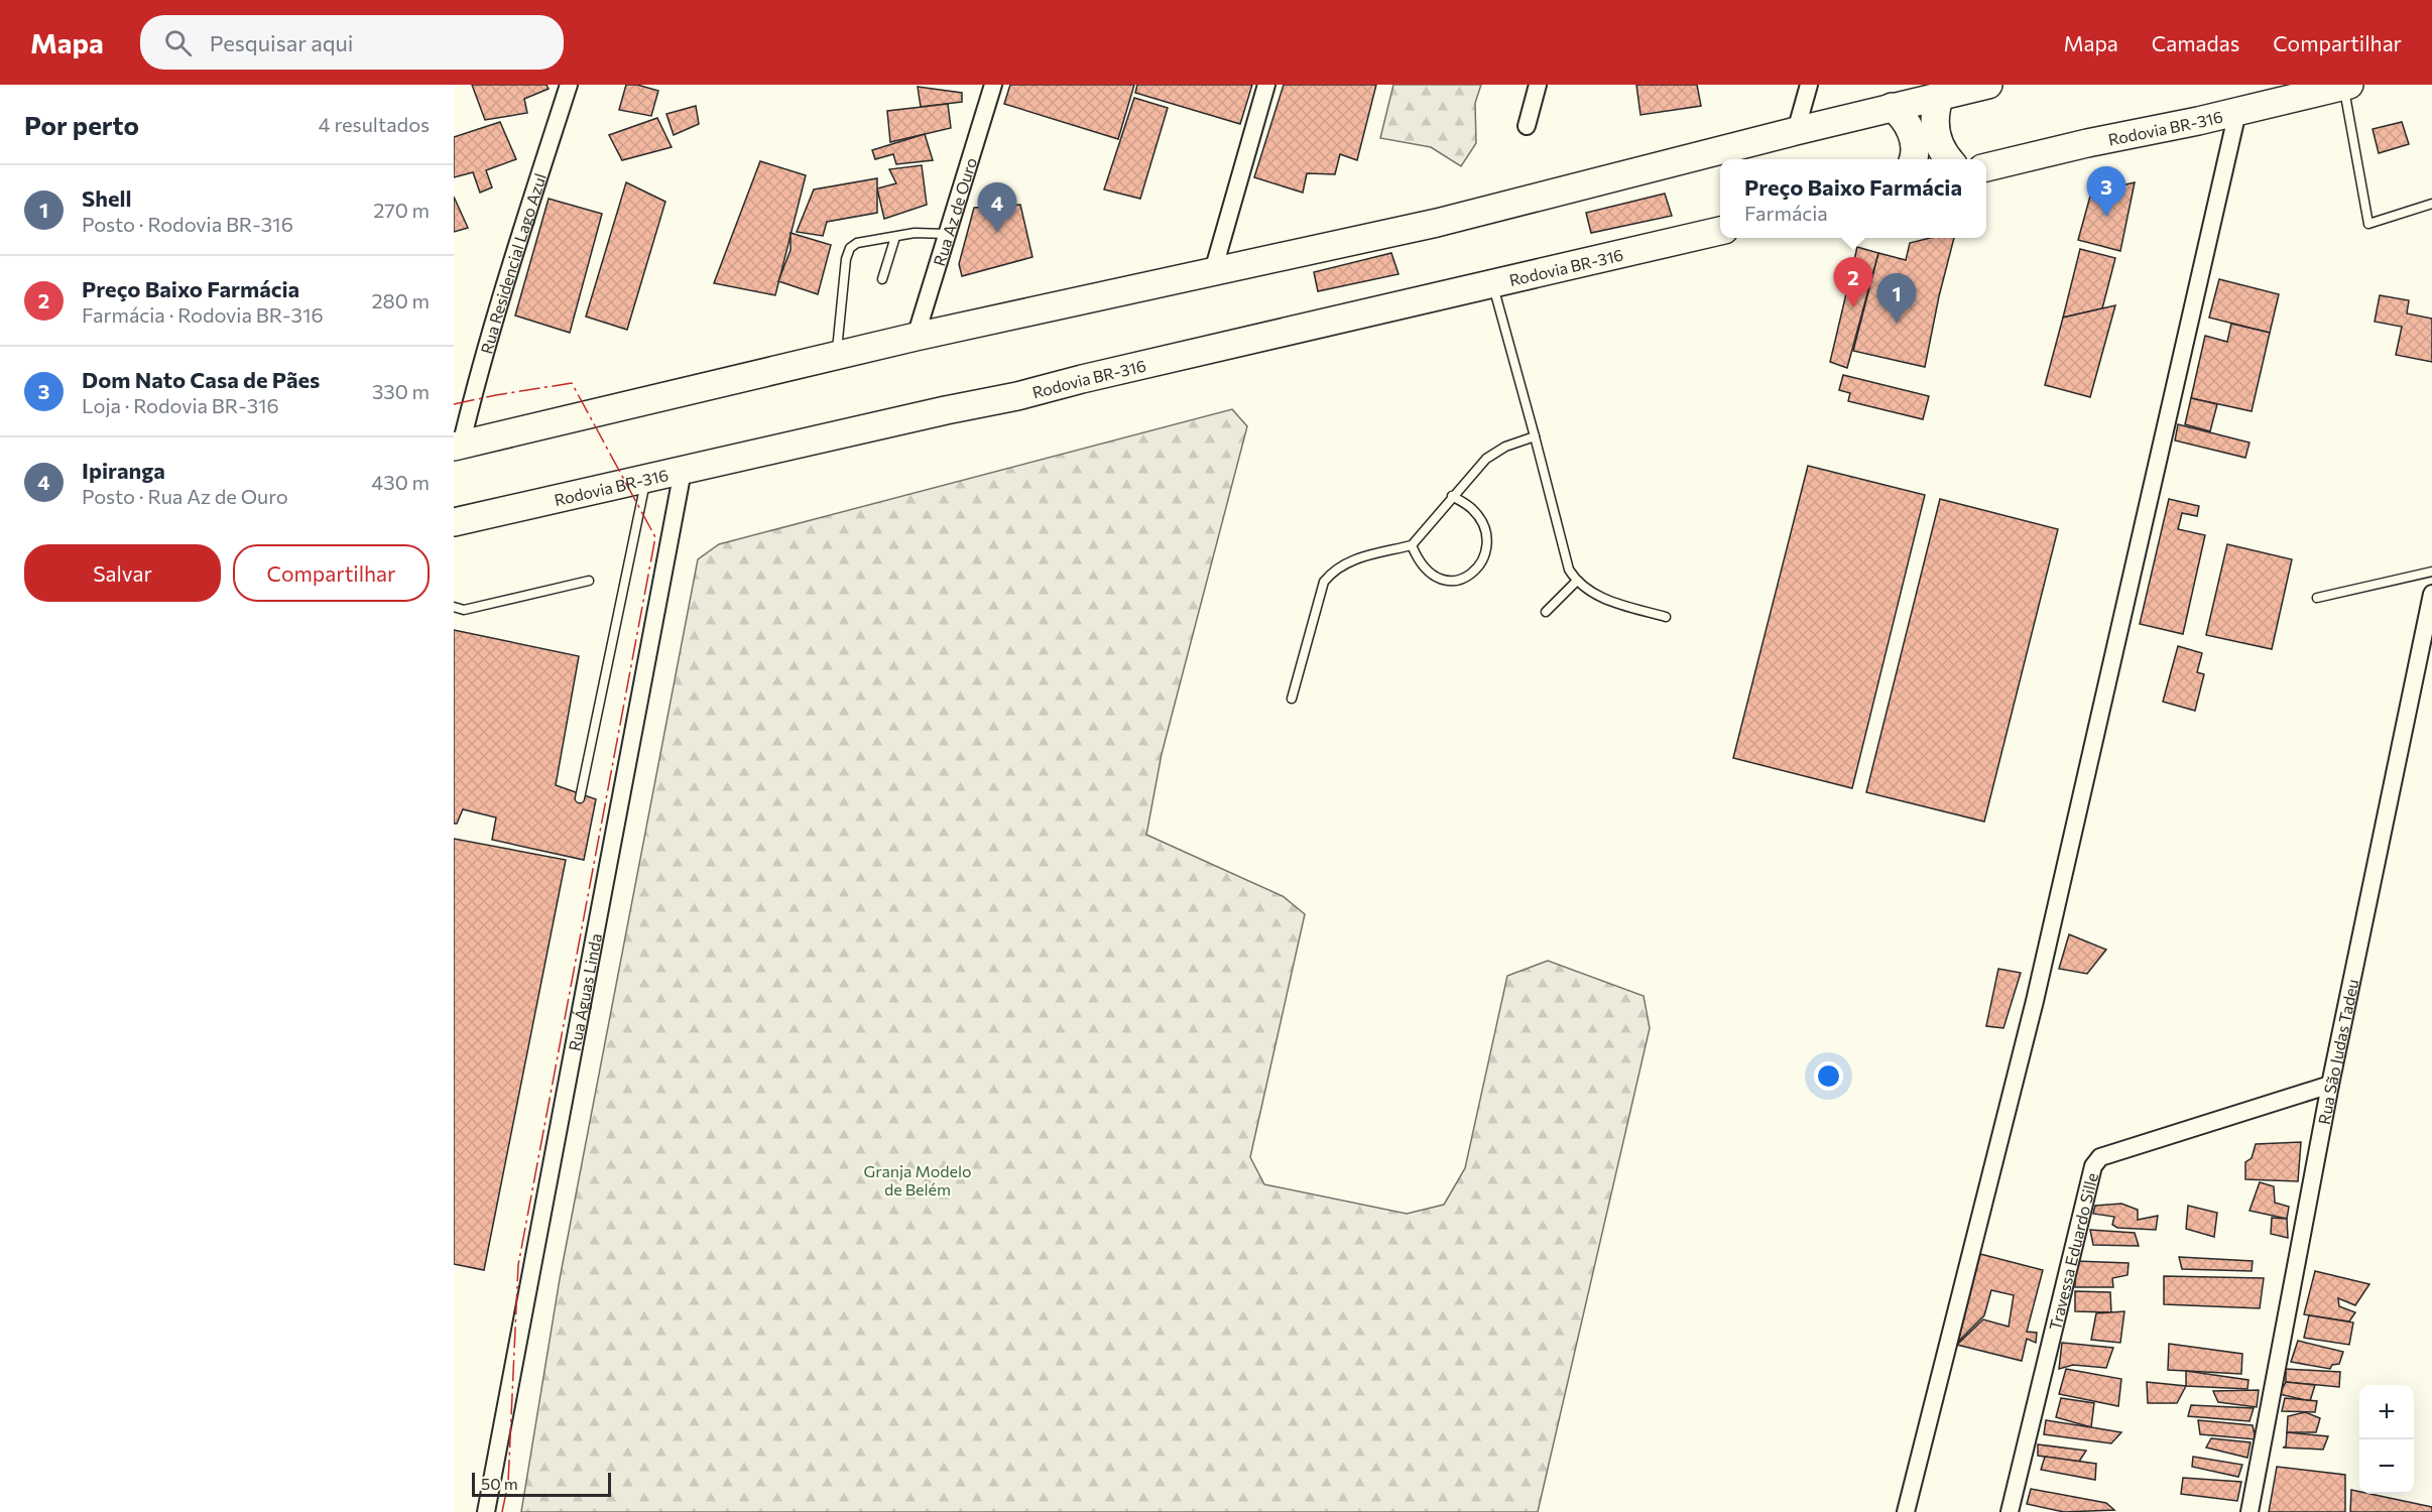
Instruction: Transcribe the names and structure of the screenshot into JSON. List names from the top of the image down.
{
  "streets": {
    "highway": ["Rodovia BR-316"],
    "street": [
      "Rua Az de Ouro",
      "Rua Residencial Lago Azul",
      "Rua Águas Linda",
      "Rua São Judas Tadeu",
      "Travessa Eduardo Sille"
    ]
  },
  "crossings": [
    ["Rodovia BR-316", "Rua Águas Linda"],
    ["Rua São Judas Tadeu", "Travessa Eduardo Sille"]
  ],
  "parks": ["Granja Modelo de Belém"],
  "scale_bar": "50 m",
  "page": {
    "header": "Mapa",
    "search": "Pesquisar aqui",
    "nav": ["Mapa", "Camadas", "Compartilhar"],
    "heading": ["Por perto", "4 resultados"],
    "popup": ["Preço Baixo Farmácia", "Farmácia"],
    "list": [
      {
        "mark": "1",
        "name": "Shell",
        "note": "Posto · Rodovia BR-316",
        "value": "270 m"
      },
      {
        "mark": "2",
        "name": "Preço Baixo Farmácia",
        "note": "Farmácia · Rodovia BR-316",
        "value": "280 m"
      },
      {
        "mark": "3",
        "name": "Dom Nato Casa de Pães",
        "note": "Loja · Rodovia BR-316",
        "value": "330 m"
      },
      {
        "mark": "4",
        "name": "Ipiranga",
        "note": "Posto · Rua Az de Ouro",
        "value": "430 m"
      }
    ],
    "pins": [
      "3",
      "4",
      "2",
      "1"
    ],
    "buttons": ["Salvar", "Compartilhar"],
    "map_buttons": ["+", "−"],
    "scale": "50 m"
  }
}
